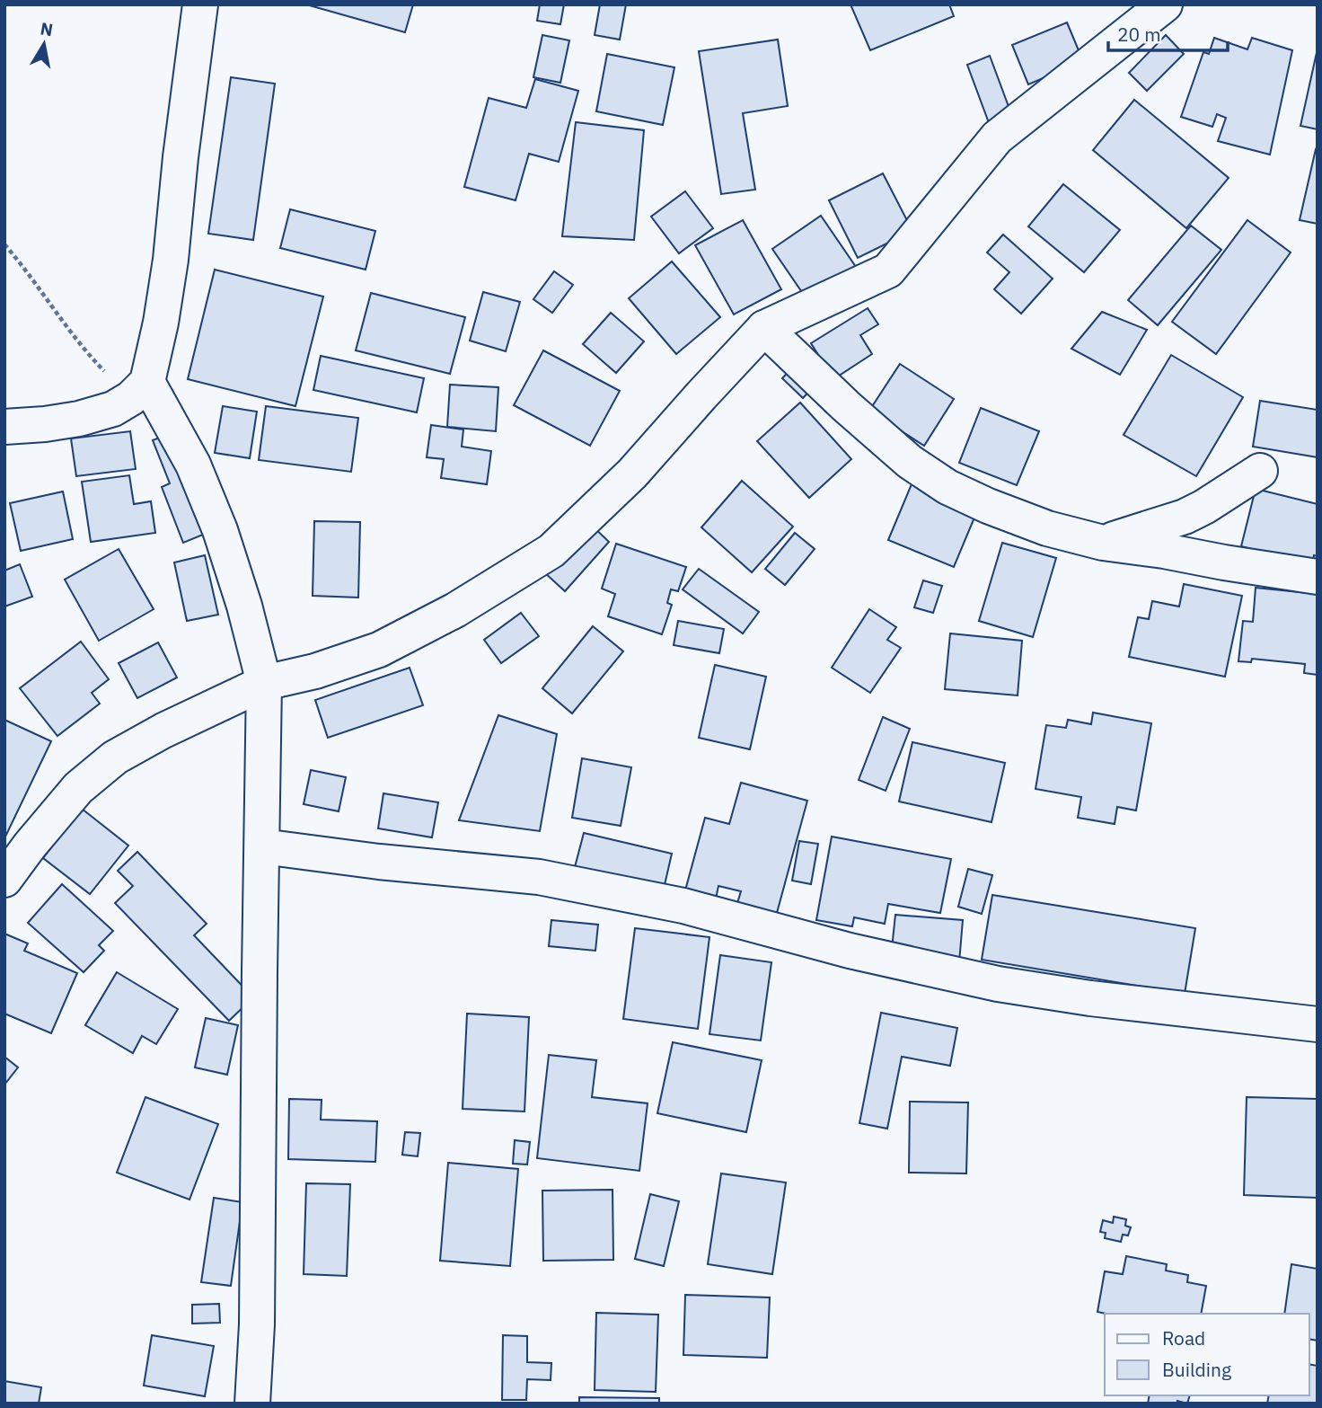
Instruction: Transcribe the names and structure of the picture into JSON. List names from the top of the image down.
{
  "legend": ["Road", "Building"],
  "scale_bar": "20 m",
  "north": "top"
}
